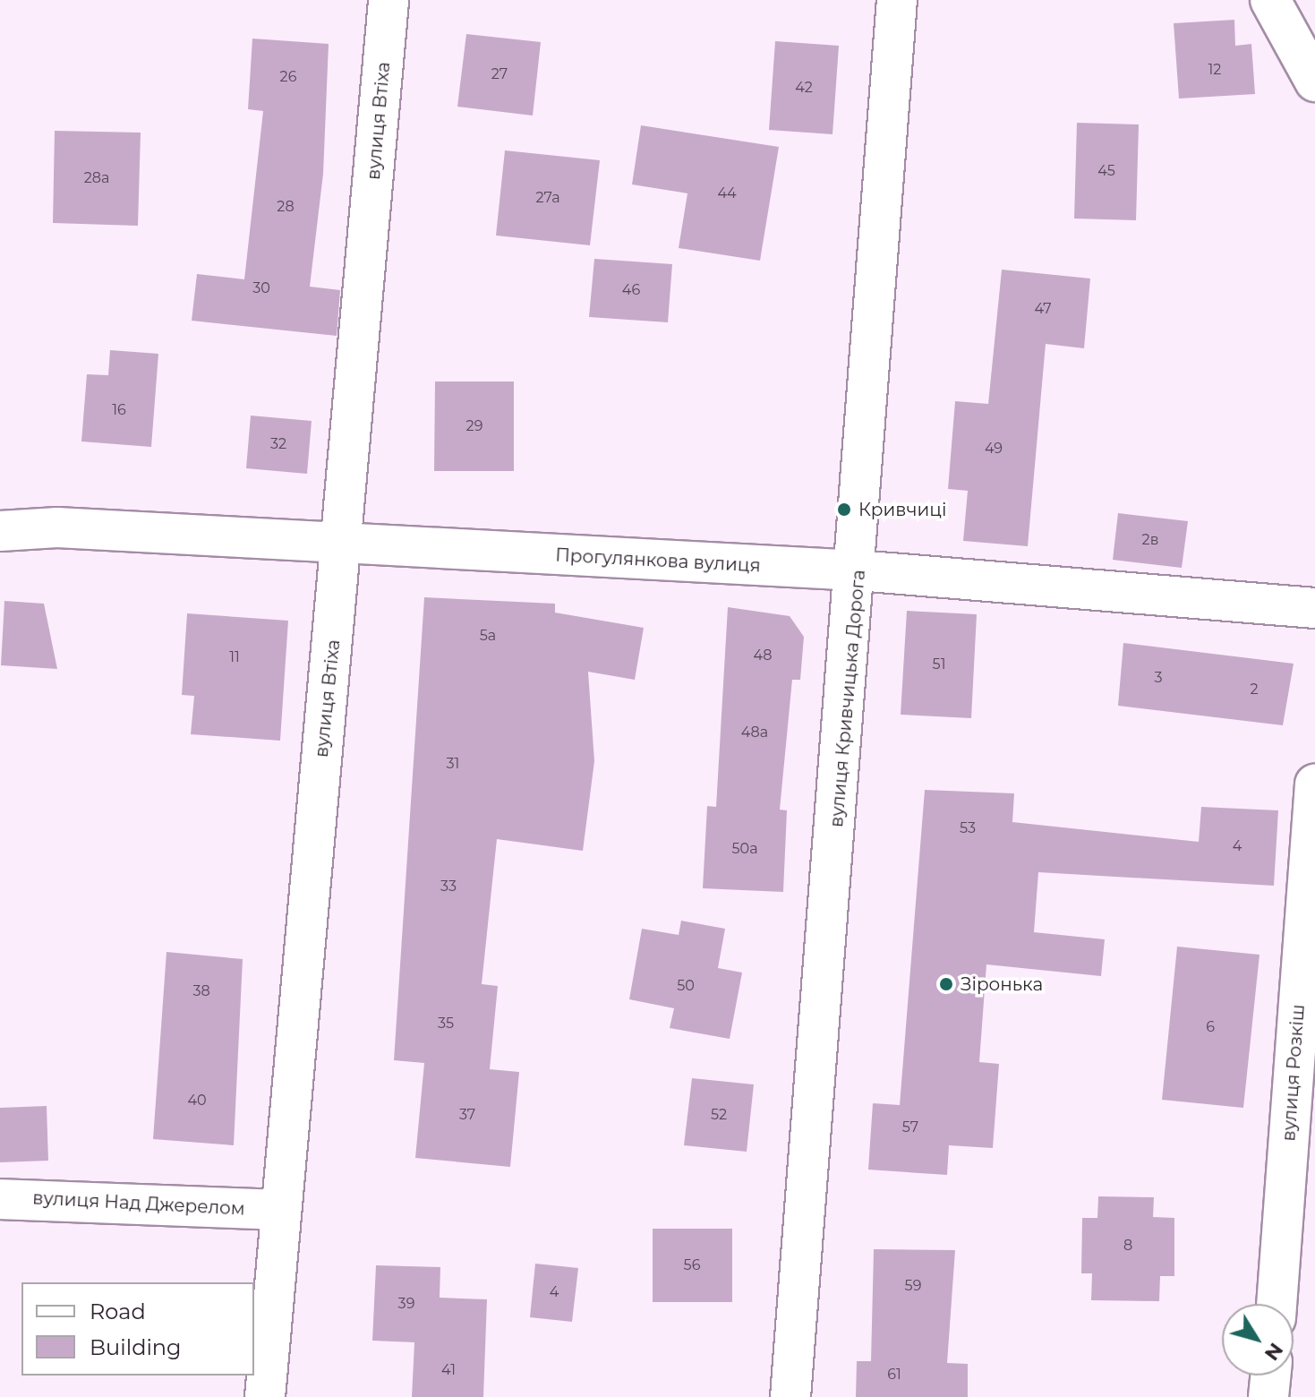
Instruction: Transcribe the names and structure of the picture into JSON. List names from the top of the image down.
{
  "streets": {
    "street": [
      "вулиця Втіха",
      "Прогулянкова вулиця",
      "вулиця Кривчицька Дорога",
      "вулиця Розкіш",
      "вулиця Над Джерелом"
    ]
  },
  "crossings": [
    ["вулиця Втіха", "Прогулянкова вулиця"],
    ["вулиця Втіха", "вулиця Над Джерелом"],
    ["Прогулянкова вулиця", "вулиця Кривчицька Дорога"]
  ],
  "places": ["Кривчиці", "Зіронька"],
  "house_numbers": [
    "12",
    "27",
    "26",
    "42",
    "45",
    "28а",
    "44",
    "27а",
    "28",
    "30",
    "46",
    "47",
    "16",
    "29",
    "32",
    "49",
    "2в",
    "5а",
    "48",
    "11",
    "51",
    "3",
    "2",
    "48а",
    "31",
    "53",
    "4",
    "50а",
    "33",
    "50",
    "38",
    "35",
    "6",
    "40",
    "37",
    "52",
    "57",
    "8",
    "56",
    "59",
    "4",
    "39",
    "41",
    "61"
  ],
  "legend": ["Road", "Building"],
  "north": "bottom right"
}
